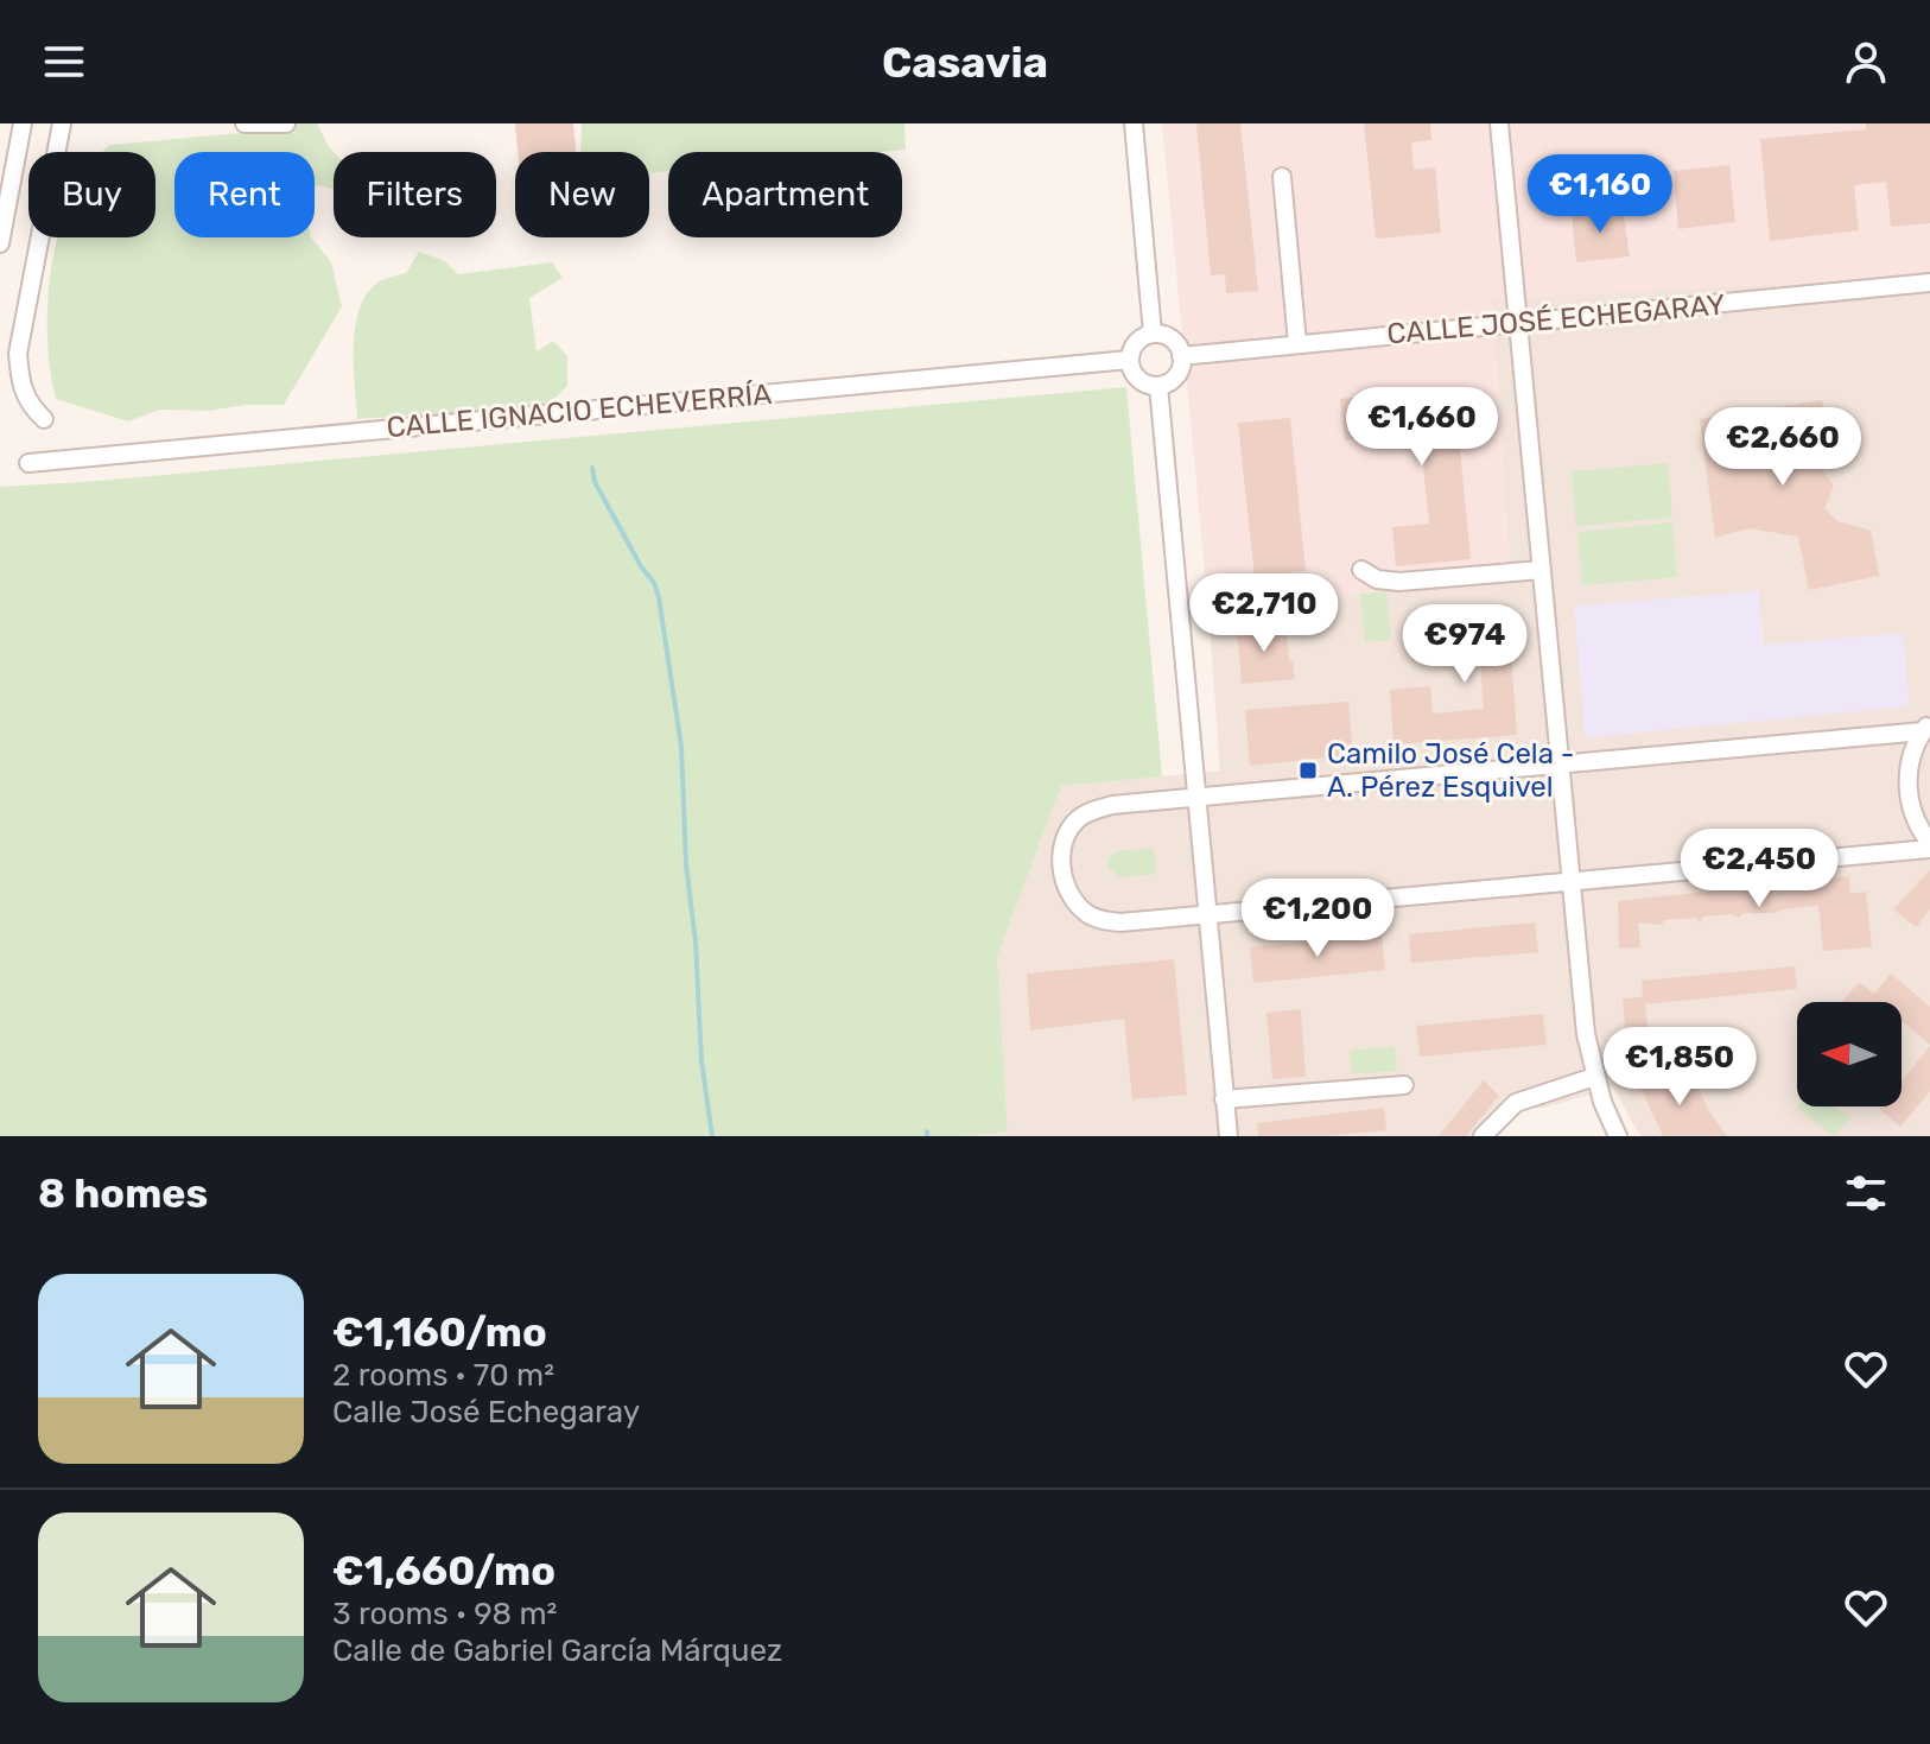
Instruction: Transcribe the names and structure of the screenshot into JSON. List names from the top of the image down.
{
  "streets": {
    "street": ["CALLE JOSÉ ECHEGARAY", "CALLE IGNACIO ECHEVERRÍA"]
  },
  "crossings": [
    ["CALLE JOSÉ ECHEGARAY", "CALLE IGNACIO ECHEVERRÍA"]
  ],
  "places": {
    "transit": ["Camilo José Cela - A. Pérez Esquivel"]
  },
  "north": "left",
  "page": {
    "header": "Casavia",
    "chip": [
      "Buy",
      "Rent",
      "Filters",
      "New",
      "Apartment"
    ],
    "price": [
      "€1,160",
      "€1,660",
      "€2,660",
      "€2,710",
      "€974",
      "€2,450",
      "€1,200",
      "€1,850"
    ],
    "heading": "8 homes",
    "list": [
      {
        "name": "€1,160/mo",
        "note": "2 rooms · 70 m² · Calle José Echegaray"
      },
      {
        "name": "€1,660/mo",
        "note": "3 rooms · 98 m² · Calle de Gabriel García Márquez"
      }
    ]
  }
}
